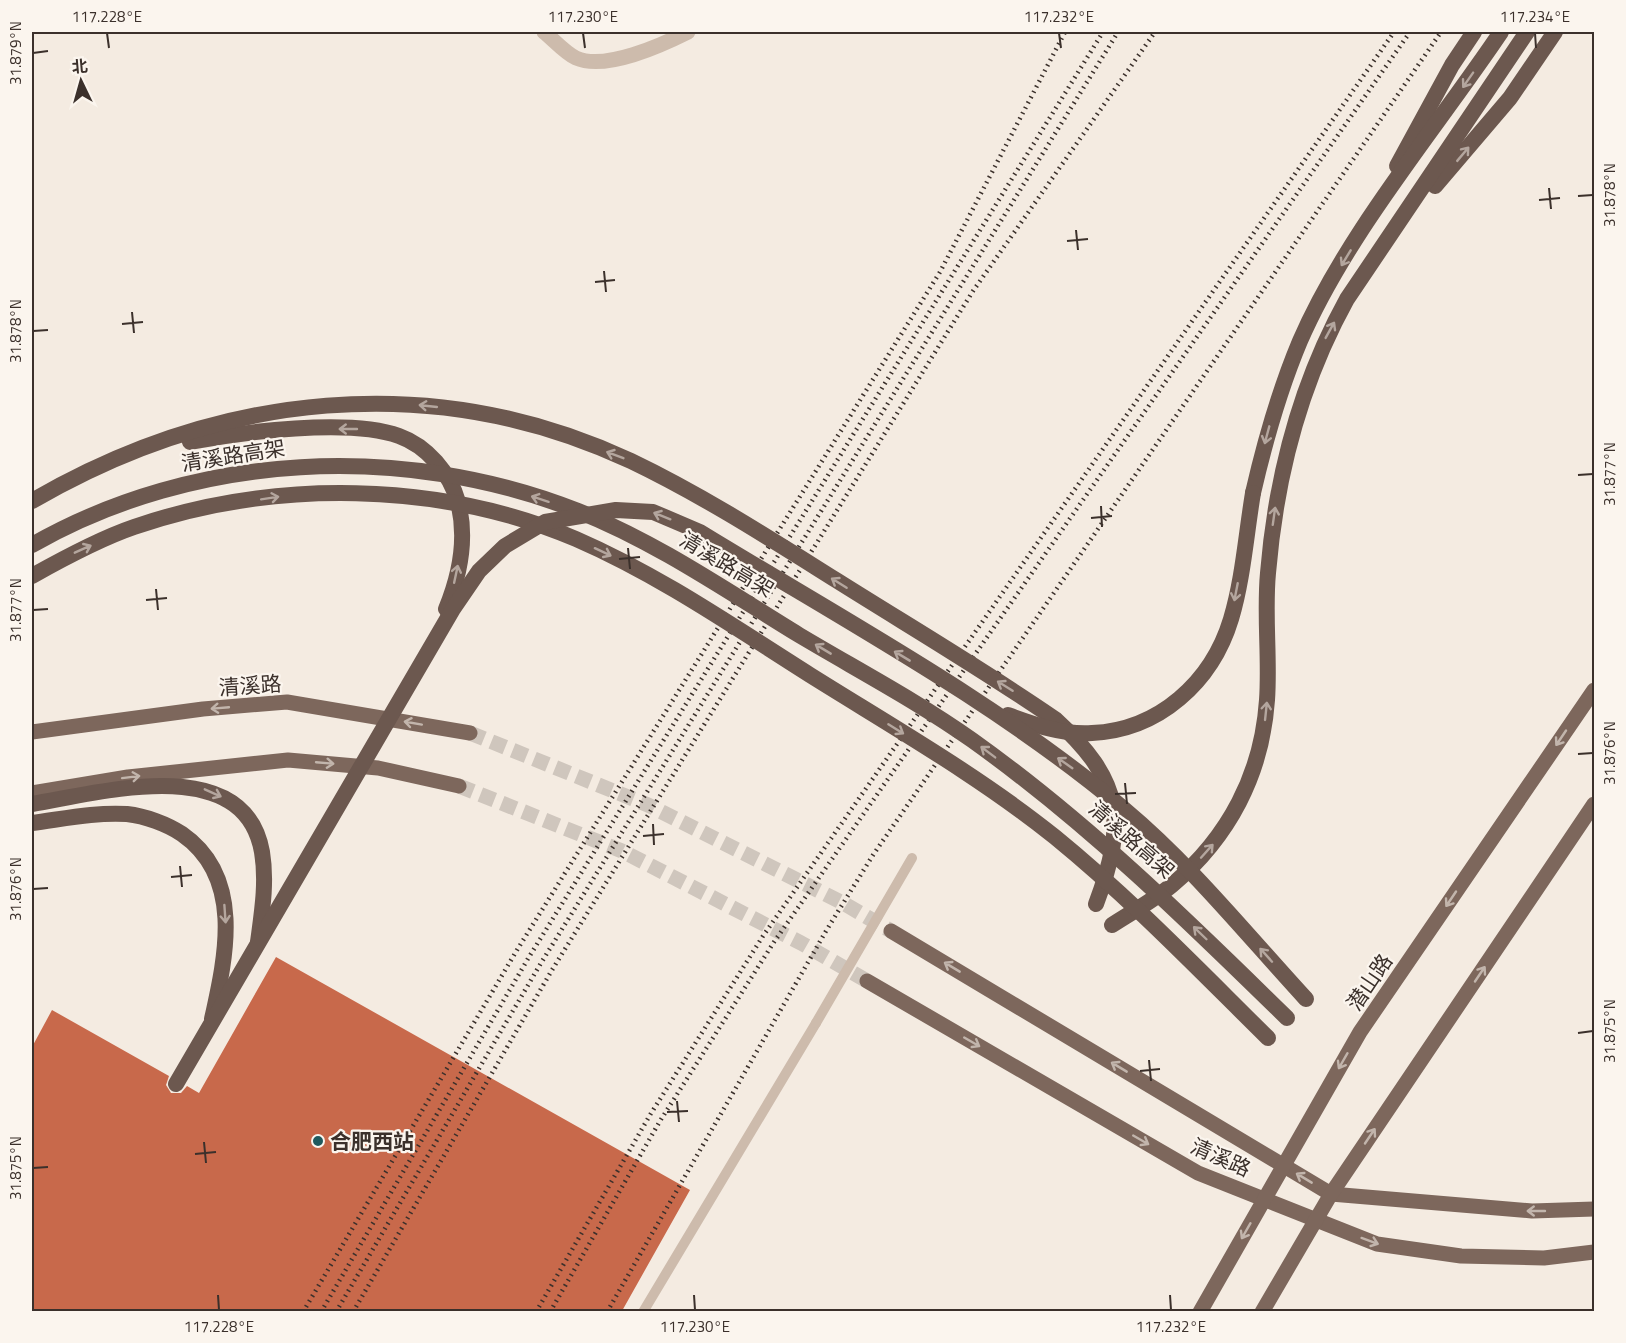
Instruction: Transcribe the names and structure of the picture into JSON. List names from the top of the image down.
{
  "streets": {
    "highway": ["清溪路高架"],
    "main road": ["清溪路", "潜山路"]
  },
  "crossings": [
    ["清溪路", "潜山路"]
  ],
  "places": ["合肥西站"],
  "north": "top",
  "coordinates": [
    "117.228°E",
    "117.230°E",
    "117.232°E",
    "117.234°E",
    "31.879°N",
    "31.878°N",
    "31.877°N",
    "31.876°N",
    "31.875°N"
  ]
}
